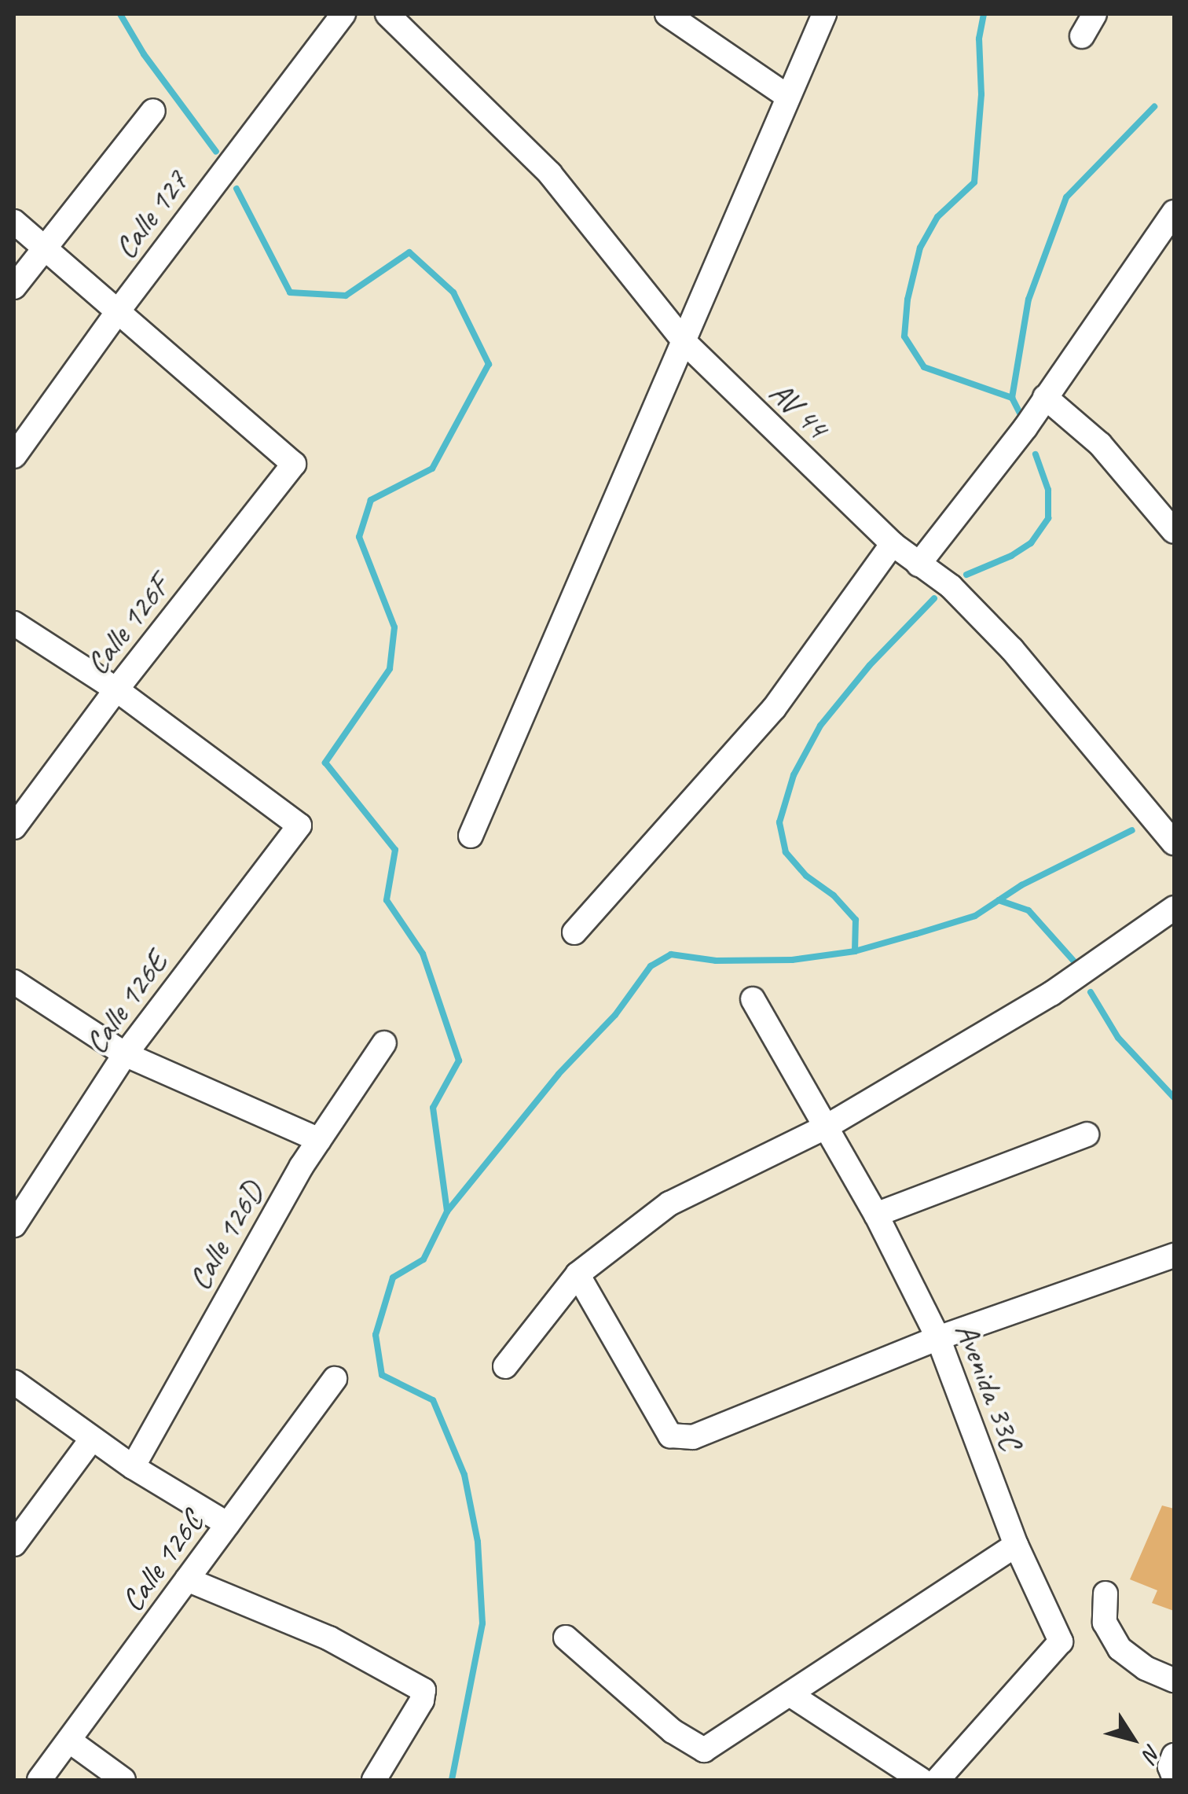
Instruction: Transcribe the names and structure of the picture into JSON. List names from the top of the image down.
{
  "streets": {
    "street": [
      "Calle 127",
      "AV 44",
      "Calle 126F",
      "Calle 126E",
      "Calle 126D",
      "Avenida 33C",
      "Calle 126C"
    ]
  },
  "crossings": [
    ["Calle 127", "Calle 126F"],
    ["Calle 126F", "Calle 126E"]
  ],
  "north": "bottom right"
}
